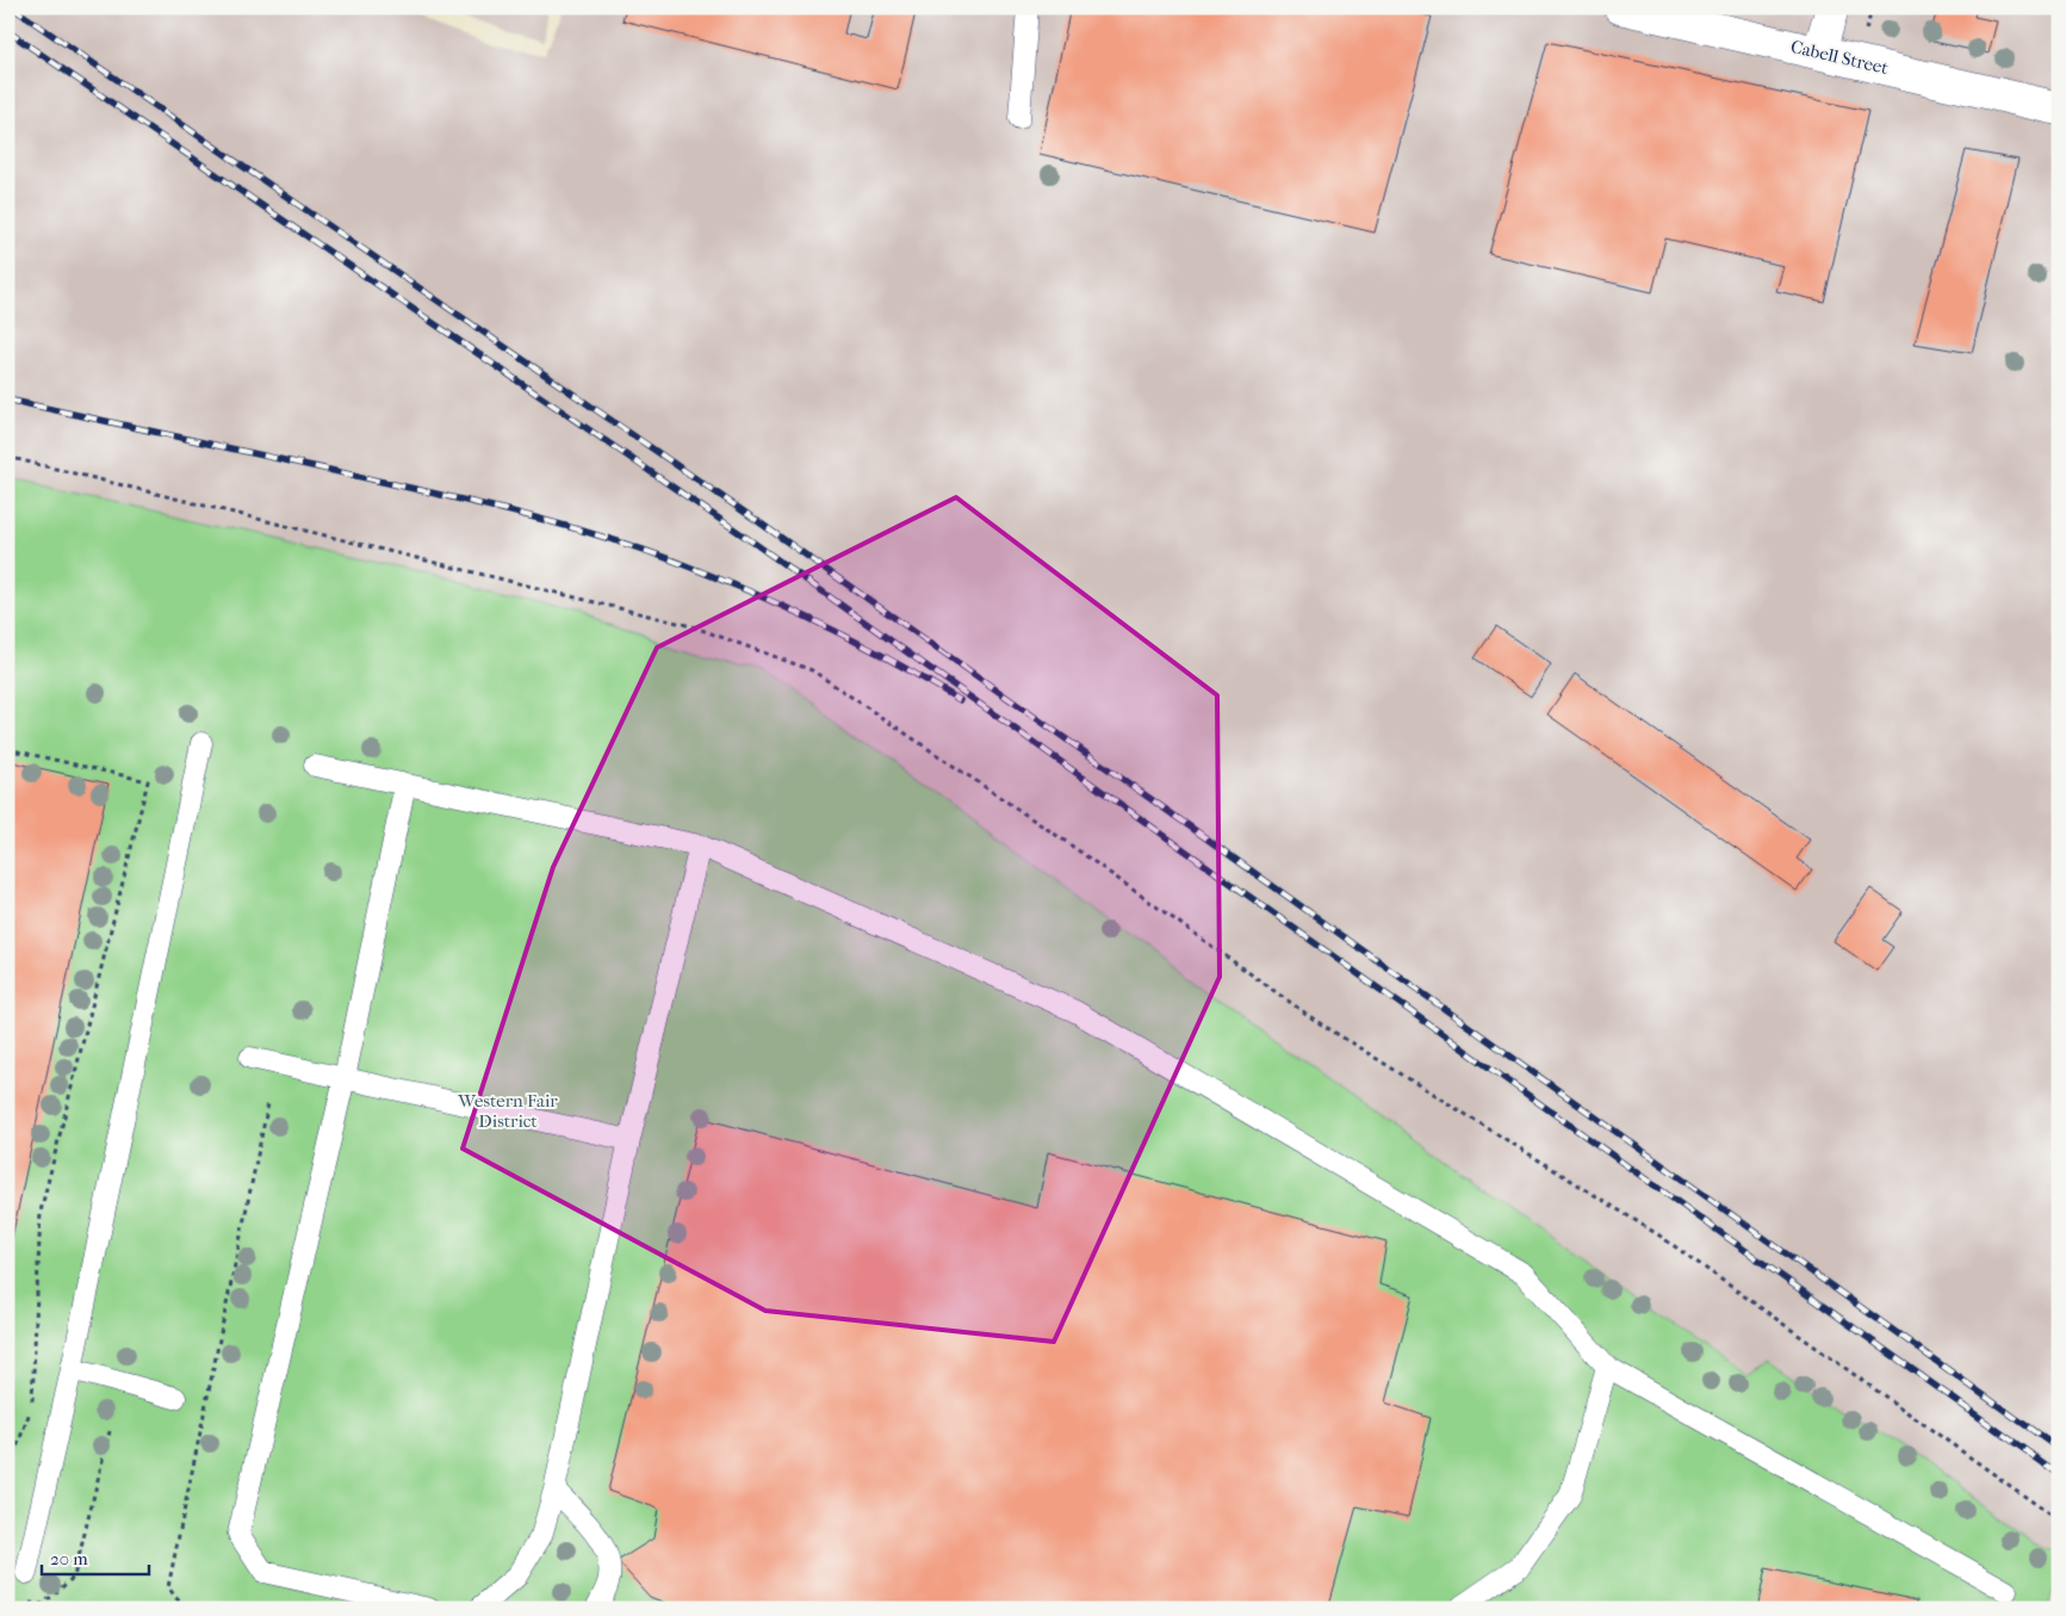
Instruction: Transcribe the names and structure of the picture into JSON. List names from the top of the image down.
{
  "streets": {
    "street": ["Cabell Street"]
  },
  "parks": ["Western Fair District"],
  "scale_bar": "20 m"
}
